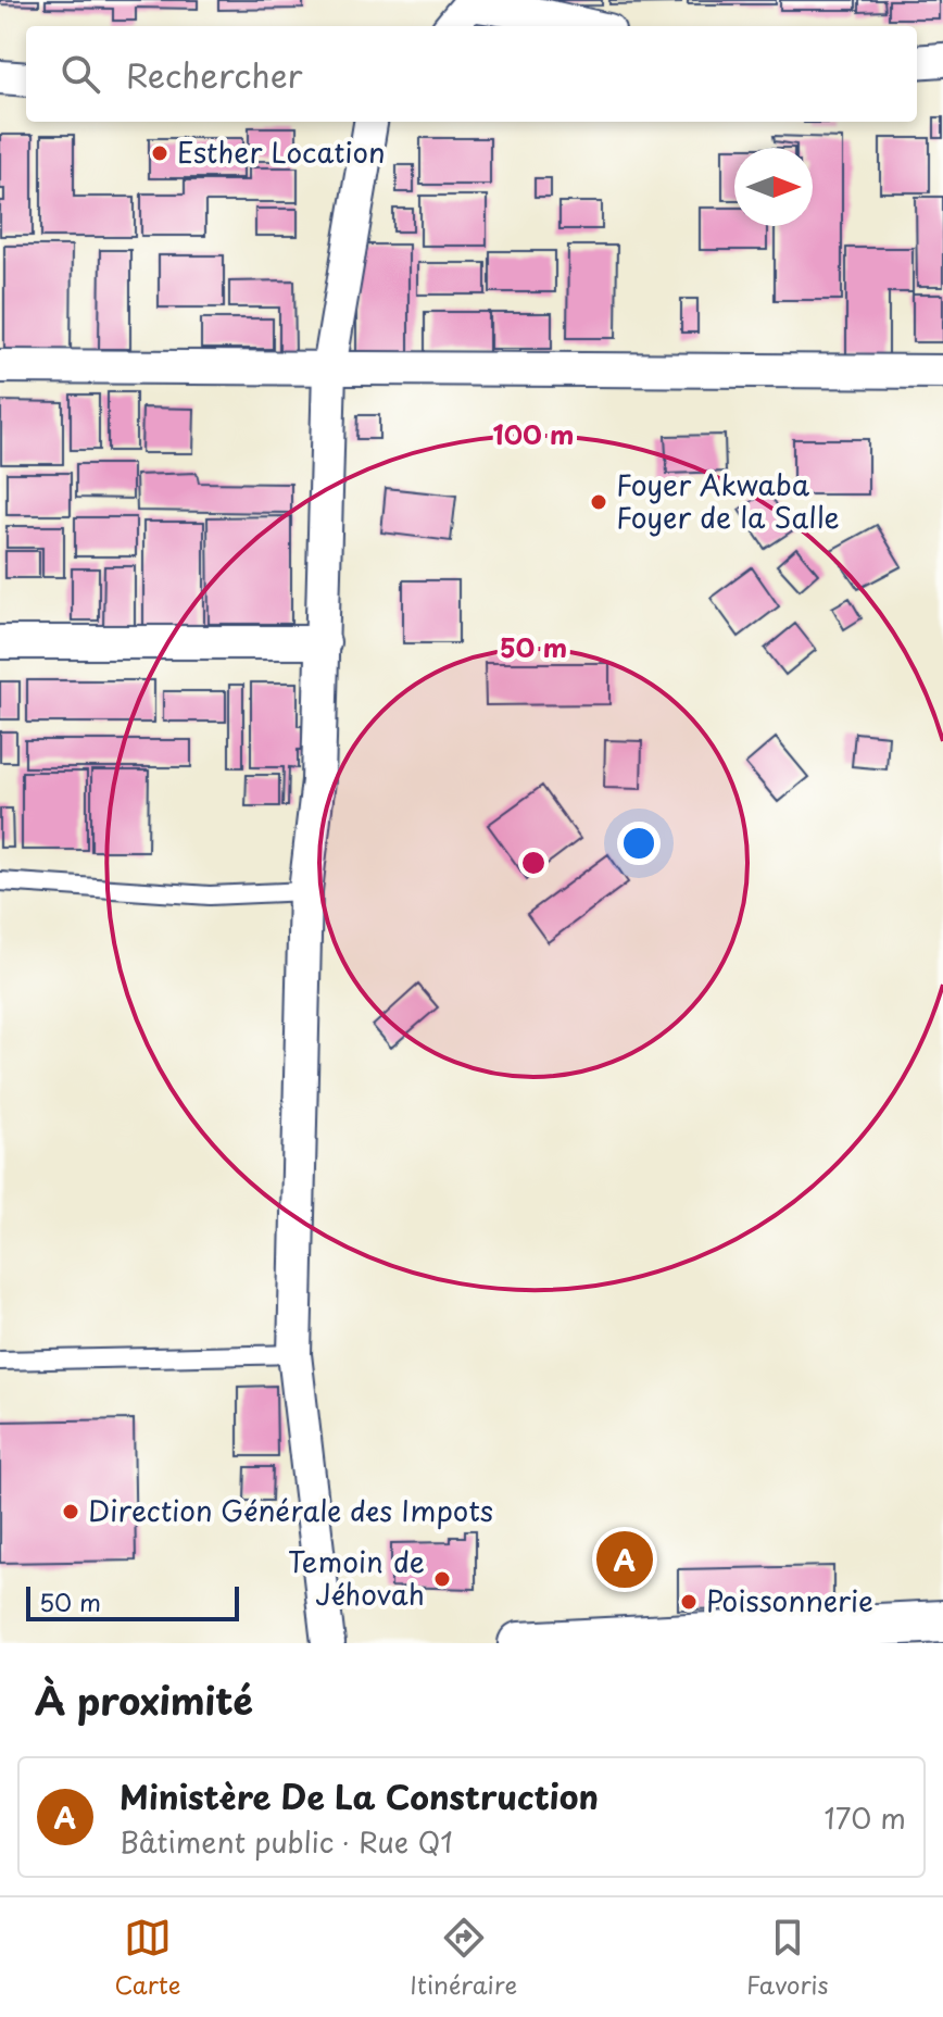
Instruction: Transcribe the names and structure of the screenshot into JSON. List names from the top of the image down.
{
  "places": [
    "Esther Location",
    "Foyer Akwaba Foyer de la Salle",
    "Direction Générale des Impots",
    "Temoin de Jéhovah",
    "Poissonnerie"
  ],
  "scale_bar": "50 m",
  "north": "right",
  "page": {
    "search": "Rechercher",
    "pins": "A",
    "scale": "50 m",
    "heading": "À proximité",
    "list": [
      {
        "mark": "A",
        "name": "Ministère De La Construction",
        "note": "Bâtiment public · Rue Q1",
        "value": "170 m"
      }
    ],
    "nav": ["Carte", "Itinéraire", "Favoris"]
  },
  "rings": ["100 m", "50 m"]
}
